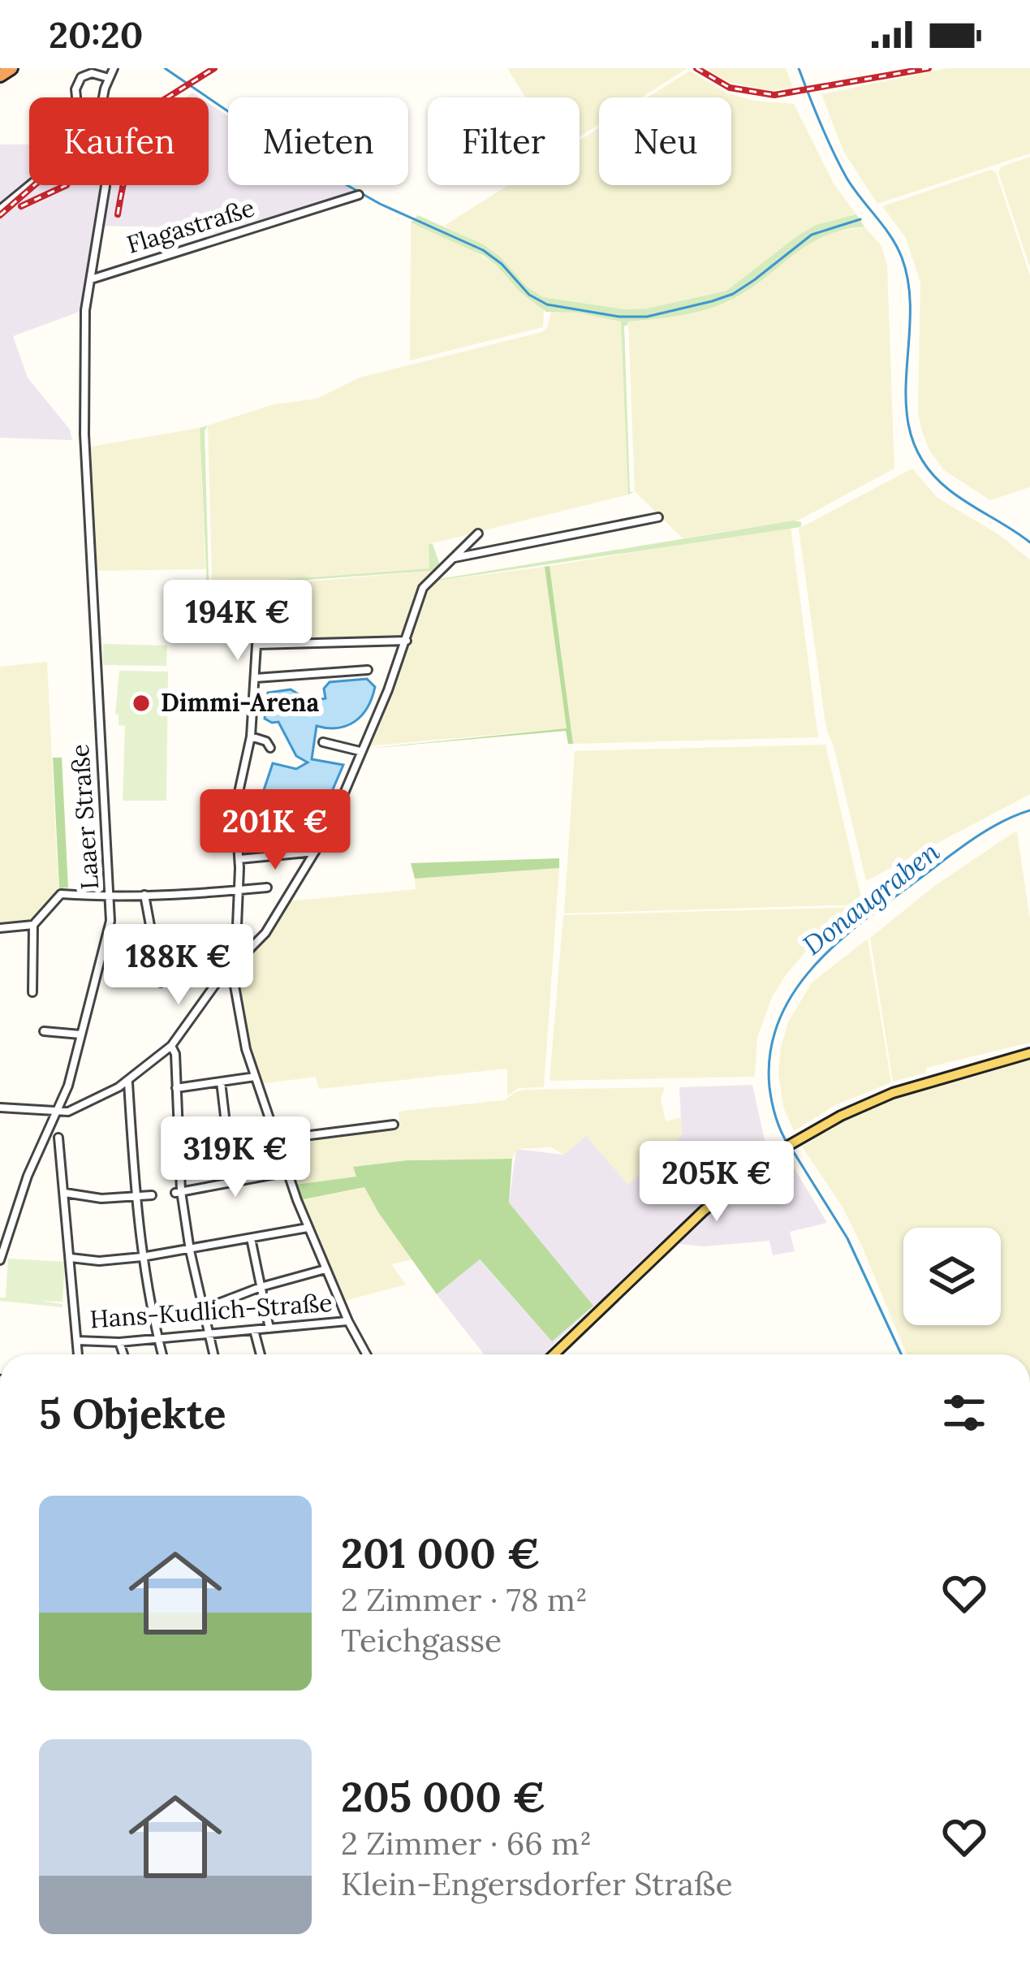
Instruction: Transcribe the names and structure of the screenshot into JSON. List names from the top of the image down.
{
  "streets": {
    "street": ["Flagastraße", "Laaer Straße", "Hans-Kudlich-Straße"]
  },
  "crossings": [
    ["Flagastraße", "Laaer Straße"]
  ],
  "water": ["Donaugraben"],
  "places": ["Dimmi-Arena"],
  "page": {
    "status": "20:20",
    "chip": [
      "Kaufen",
      "Mieten",
      "Filter",
      "Neu"
    ],
    "price": [
      "194K €",
      "201K €",
      "188K €",
      "319K €",
      "205K €"
    ],
    "heading": "5 Objekte",
    "list": [
      {
        "name": "201 000 €",
        "note": "2 Zimmer · 78 m² · Teichgasse"
      },
      {
        "name": "205 000 €",
        "note": "2 Zimmer · 66 m² · Klein-Engersdorfer Straße"
      }
    ]
  }
}
